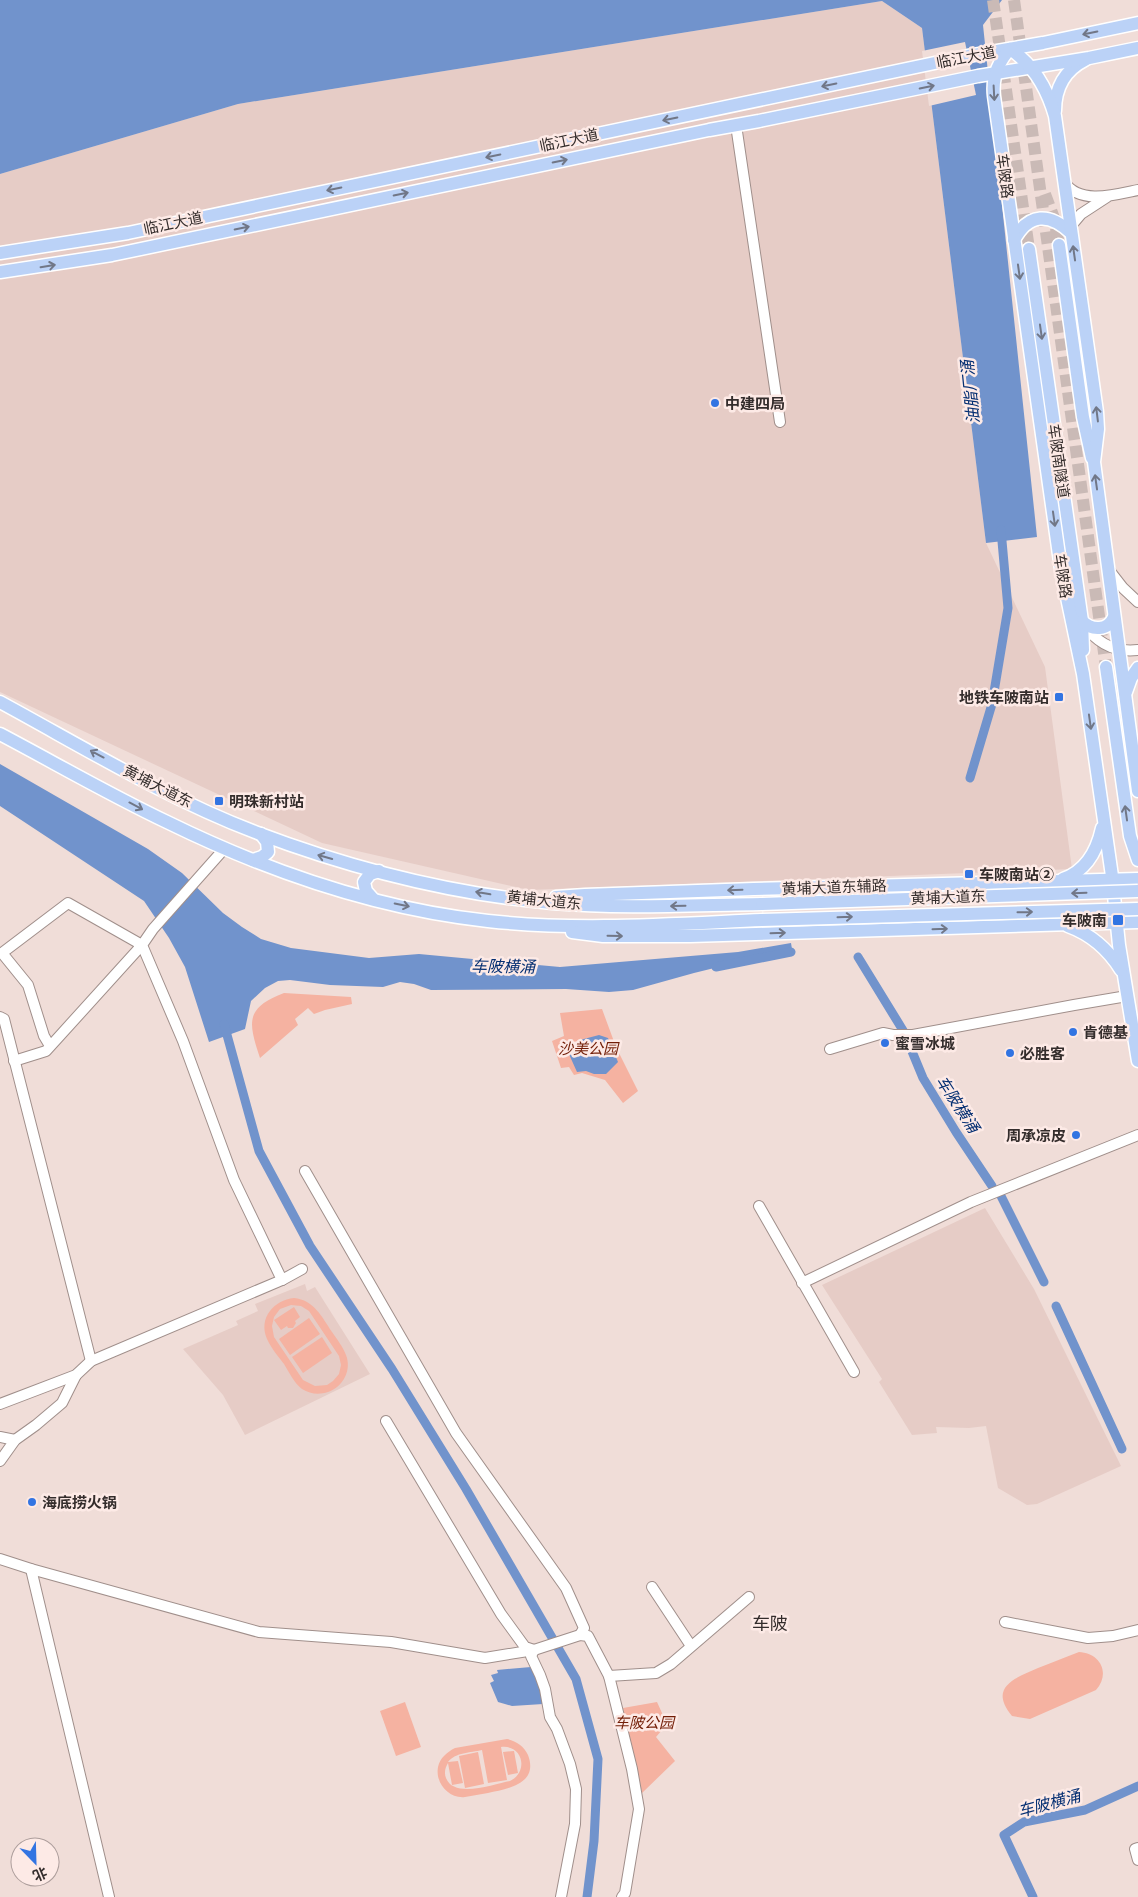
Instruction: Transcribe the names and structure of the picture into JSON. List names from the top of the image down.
{
  "streets": {
    "main road": [
      "临江大道",
      "车陂路",
      "车陂南隧道",
      "黄埔大道东",
      "黄埔大道东辅路"
    ]
  },
  "crossings": [
    ["临江大道", "车陂路"],
    ["车陂路", "车陂南隧道"],
    ["车陂路", "黄埔大道东辅路"],
    ["黄埔大道东", "黄埔大道东辅路"]
  ],
  "districts": ["车陂"],
  "water": ["油脂厂涌", "车陂横涌"],
  "parks": ["沙美公园", "车陂公园"],
  "places": {
    "other": [
      "中建四局",
      "肯德基",
      "蜜雪冰城",
      "必胜客",
      "周承凉皮",
      "海底捞火锅"
    ],
    "transit": [
      "地铁车陂南站",
      "明珠新村站",
      "车陂南站②",
      "车陂南"
    ]
  },
  "north": "bottom right"
}
